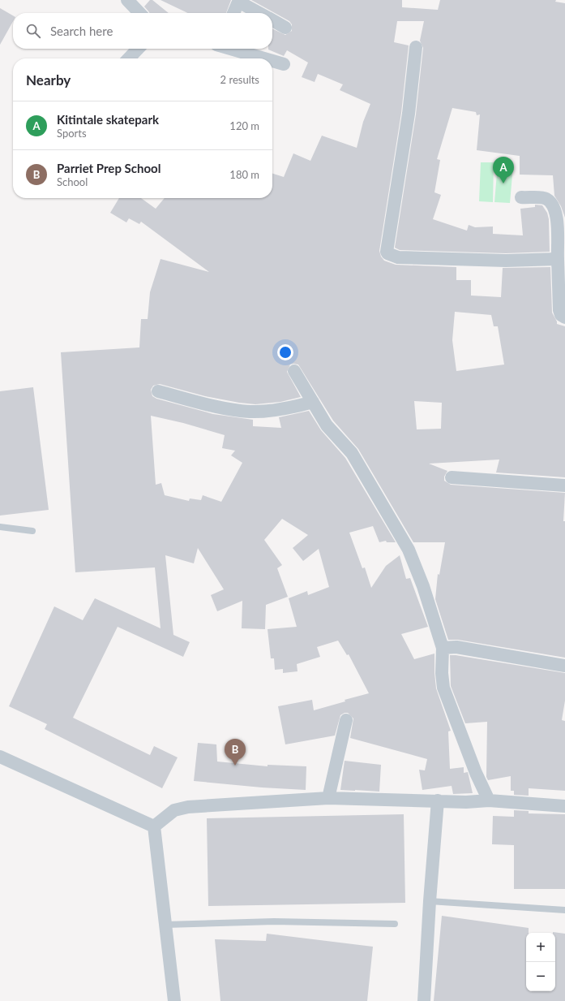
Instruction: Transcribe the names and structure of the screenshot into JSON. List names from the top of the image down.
{
  "page": {
    "search": "Search here",
    "heading": ["Nearby", "2 results"],
    "list": [
      {
        "mark": "A",
        "name": "Kitintale skatepark",
        "note": "Sports",
        "value": "120 m"
      },
      {
        "mark": "B",
        "name": "Parriet Prep School",
        "note": "School",
        "value": "180 m"
      }
    ],
    "pins": ["A", "B"],
    "map_buttons": ["+", "−"]
  }
}
